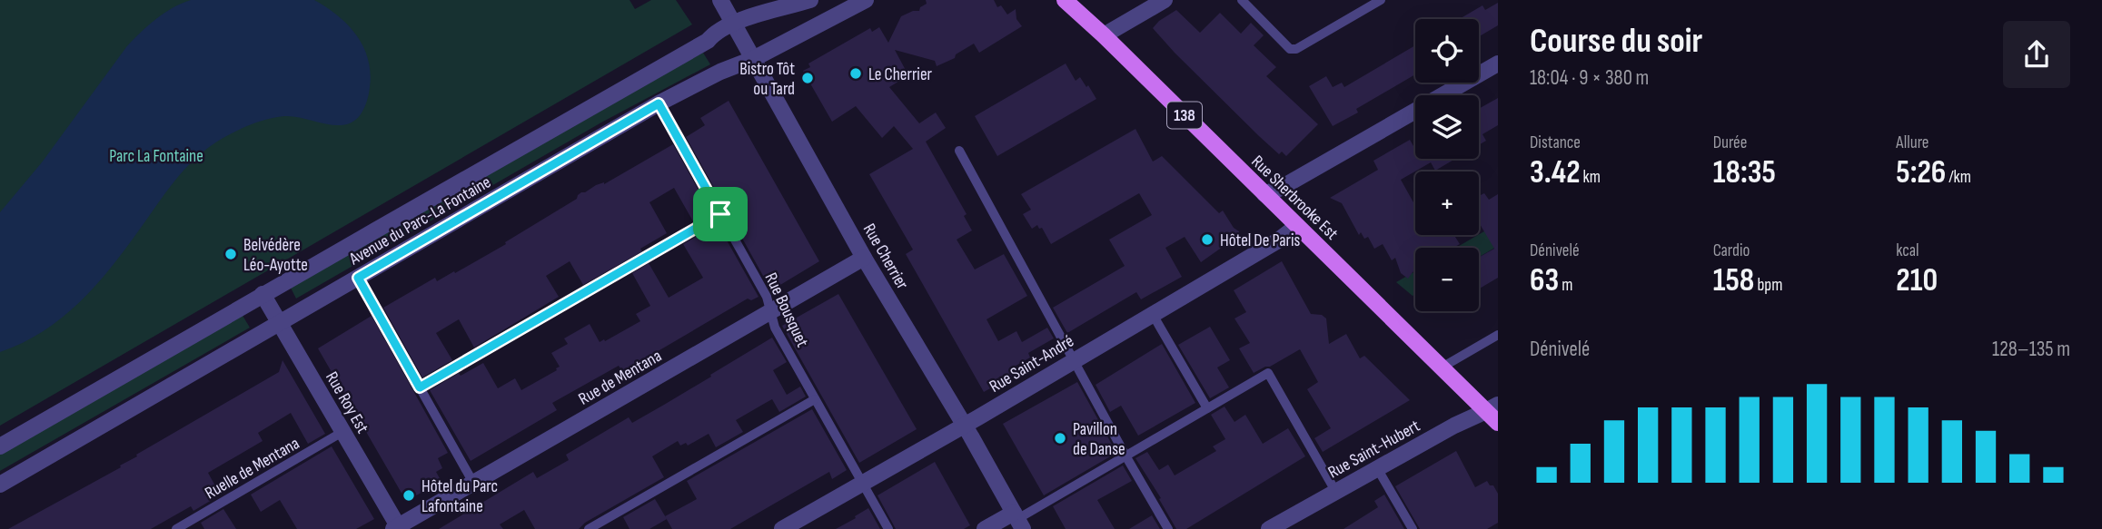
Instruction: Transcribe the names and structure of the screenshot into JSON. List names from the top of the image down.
{
  "streets": {
    "main road": ["138", "Rue Sherbrooke Est"],
    "street": [
      "Avenue du Parc-La Fontaine",
      "Rue Cherrier",
      "Rue Saint-André",
      "Rue de Mentana",
      "Rue Roy Est",
      "Rue Saint-Hubert"
    ],
    "lane": ["Rue Bousquet", "Ruelle de Mentana"]
  },
  "crossings": [
    ["Rue Sherbrooke Est", "Rue Saint-André"],
    ["Rue Sherbrooke Est", "Rue Saint-Hubert"],
    ["Avenue du Parc-La Fontaine", "Rue Cherrier"],
    ["Avenue du Parc-La Fontaine", "Rue Bousquet"],
    ["Avenue du Parc-La Fontaine", "Rue Roy Est"],
    ["Rue Cherrier", "Rue Saint-André"],
    ["Rue Cherrier", "Rue de Mentana"],
    ["Rue Bousquet", "Rue Saint-André"],
    ["Rue Bousquet", "Rue de Mentana"],
    ["Rue de Mentana", "Rue Roy Est"],
    ["Rue Roy Est", "Ruelle de Mentana"]
  ],
  "parks": ["Parc La Fontaine"],
  "places": [
    "Le Cherrier",
    "Bistro Tôt ou Tard",
    "Hôtel De Paris",
    "Belvédère Léo-Ayotte",
    "Pavillon de Danse",
    "Hôtel du Parc Lafontaine"
  ],
  "page": {
    "heading": ["Course du soir", "18:04 · 9 × 380 m"],
    "map_buttons": ["+", "−"],
    "stats": [
      ["Distance", "3.42 km"],
      ["Durée", "18:35"],
      ["Allure", "5:26 /km"],
      ["Dénivelé", "63 m"],
      ["Cardio", "158 bpm"],
      ["kcal", "210"]
    ],
    "chart": ["Dénivelé", "128–135 m"]
  }
}
